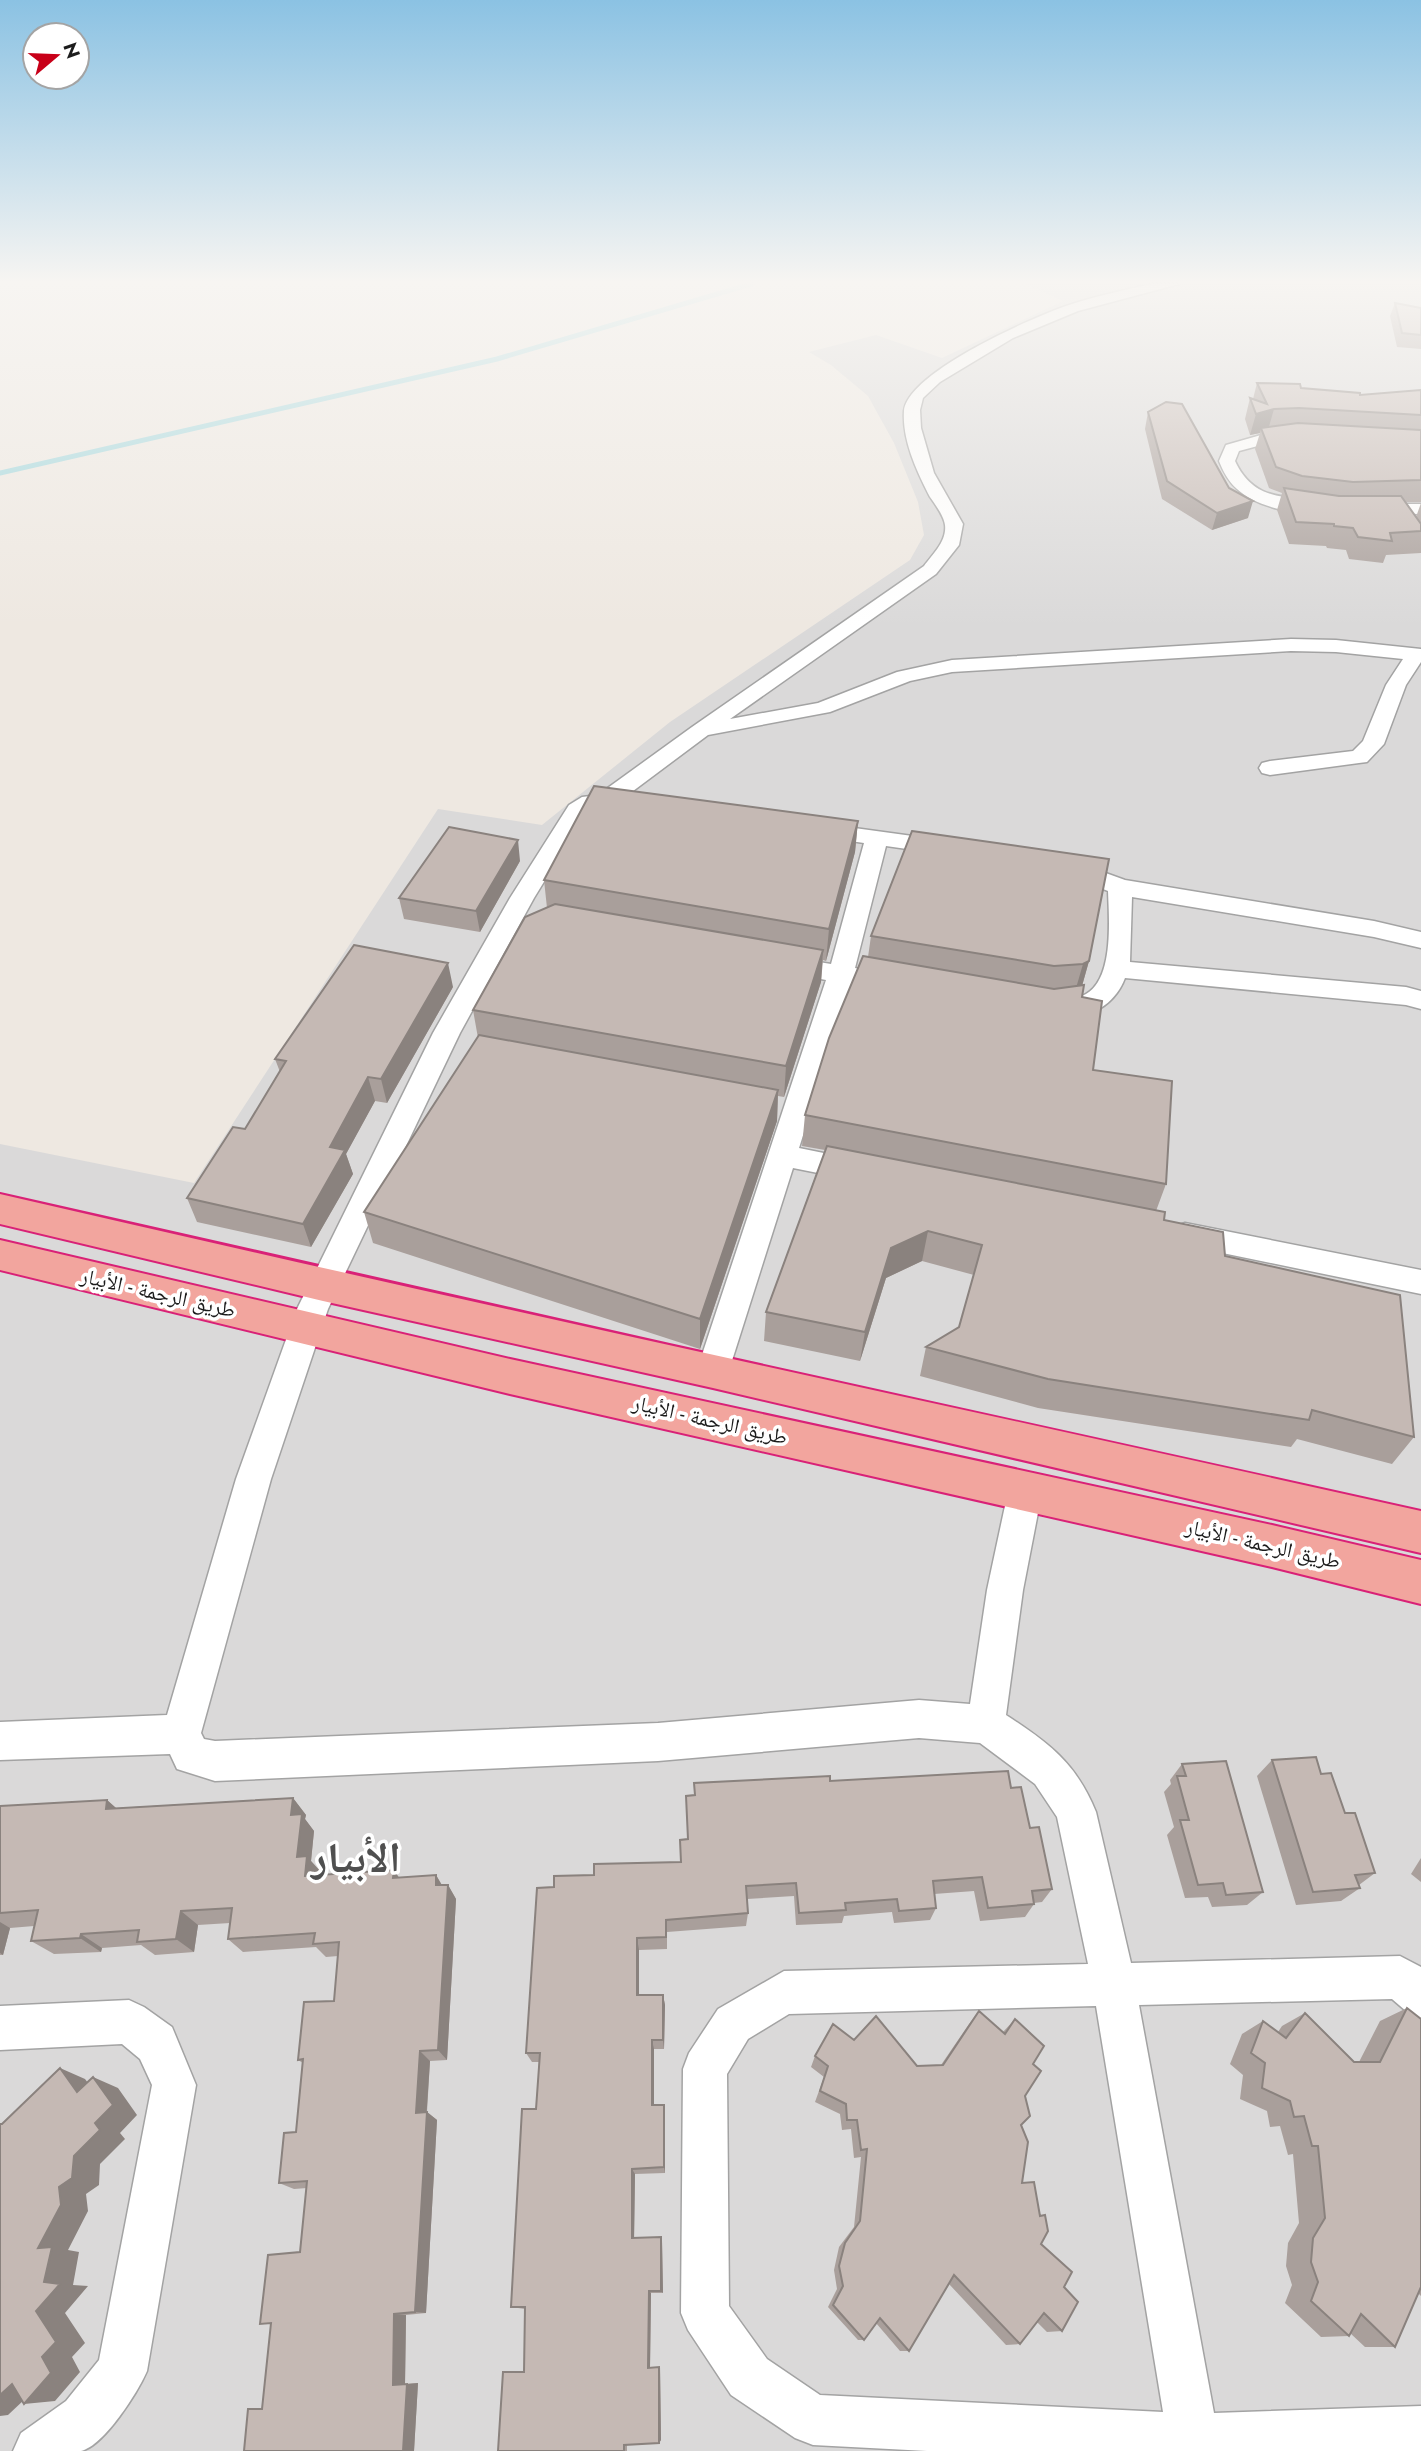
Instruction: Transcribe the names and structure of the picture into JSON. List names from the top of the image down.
{
  "streets": {
    "highway": ["طريق الرجمة - الأبيار"]
  },
  "districts": ["الأبيار"],
  "north": "right"
}
